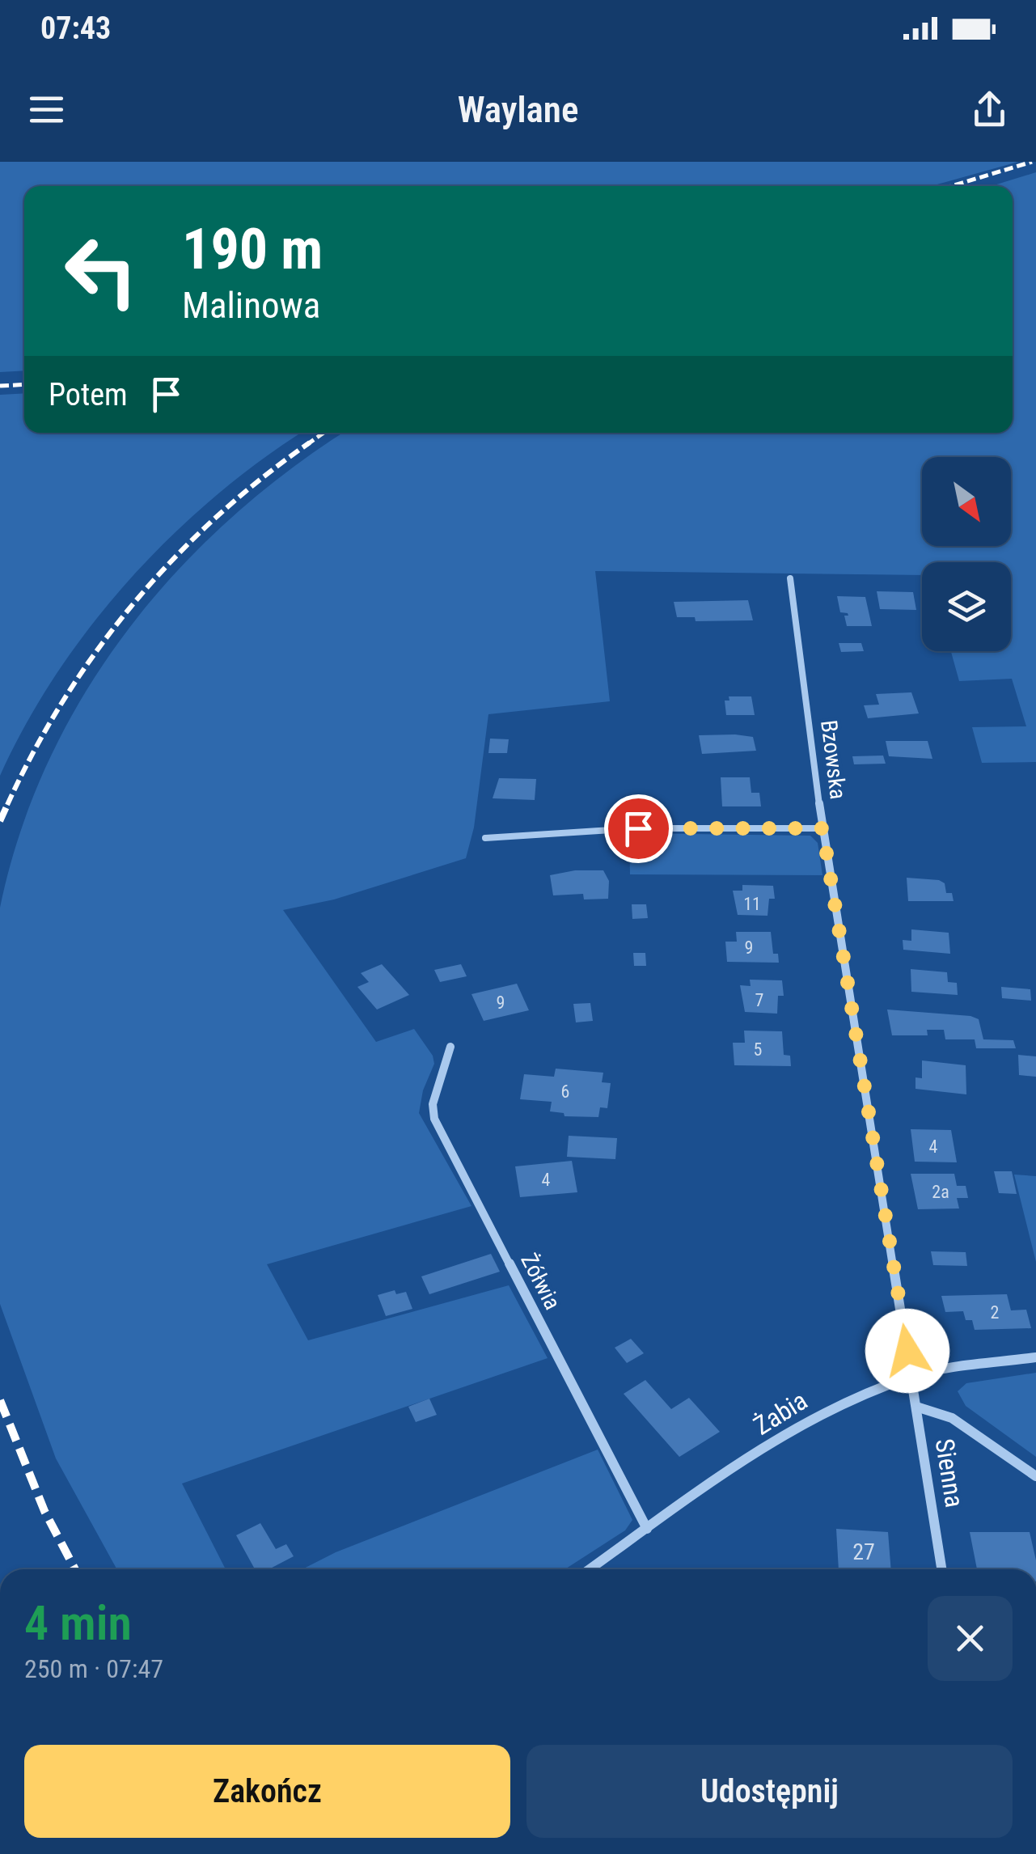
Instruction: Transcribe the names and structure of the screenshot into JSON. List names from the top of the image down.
{
  "streets": {
    "street": [
      "Bzowska",
      "Żółwia",
      "Żabia",
      "Sienna"
    ]
  },
  "crossings": [
    ["Bzowska", "Żabia"],
    ["Bzowska", "Sienna"],
    ["Żółwia", "Żabia"],
    ["Żabia", "Sienna"]
  ],
  "house_numbers": [
    "11",
    "9",
    "7",
    "9",
    "5",
    "6",
    "4",
    "4",
    "2a",
    "2",
    "27"
  ],
  "north": "bottom right",
  "page": {
    "status": "07:43",
    "header": "Waylane",
    "turn": ["190 m", "Malinowa"],
    "then": "Potem",
    "heading": ["4 min", "250 m · 07:47"],
    "buttons": ["Zakończ", "Udostępnij"]
  }
}
